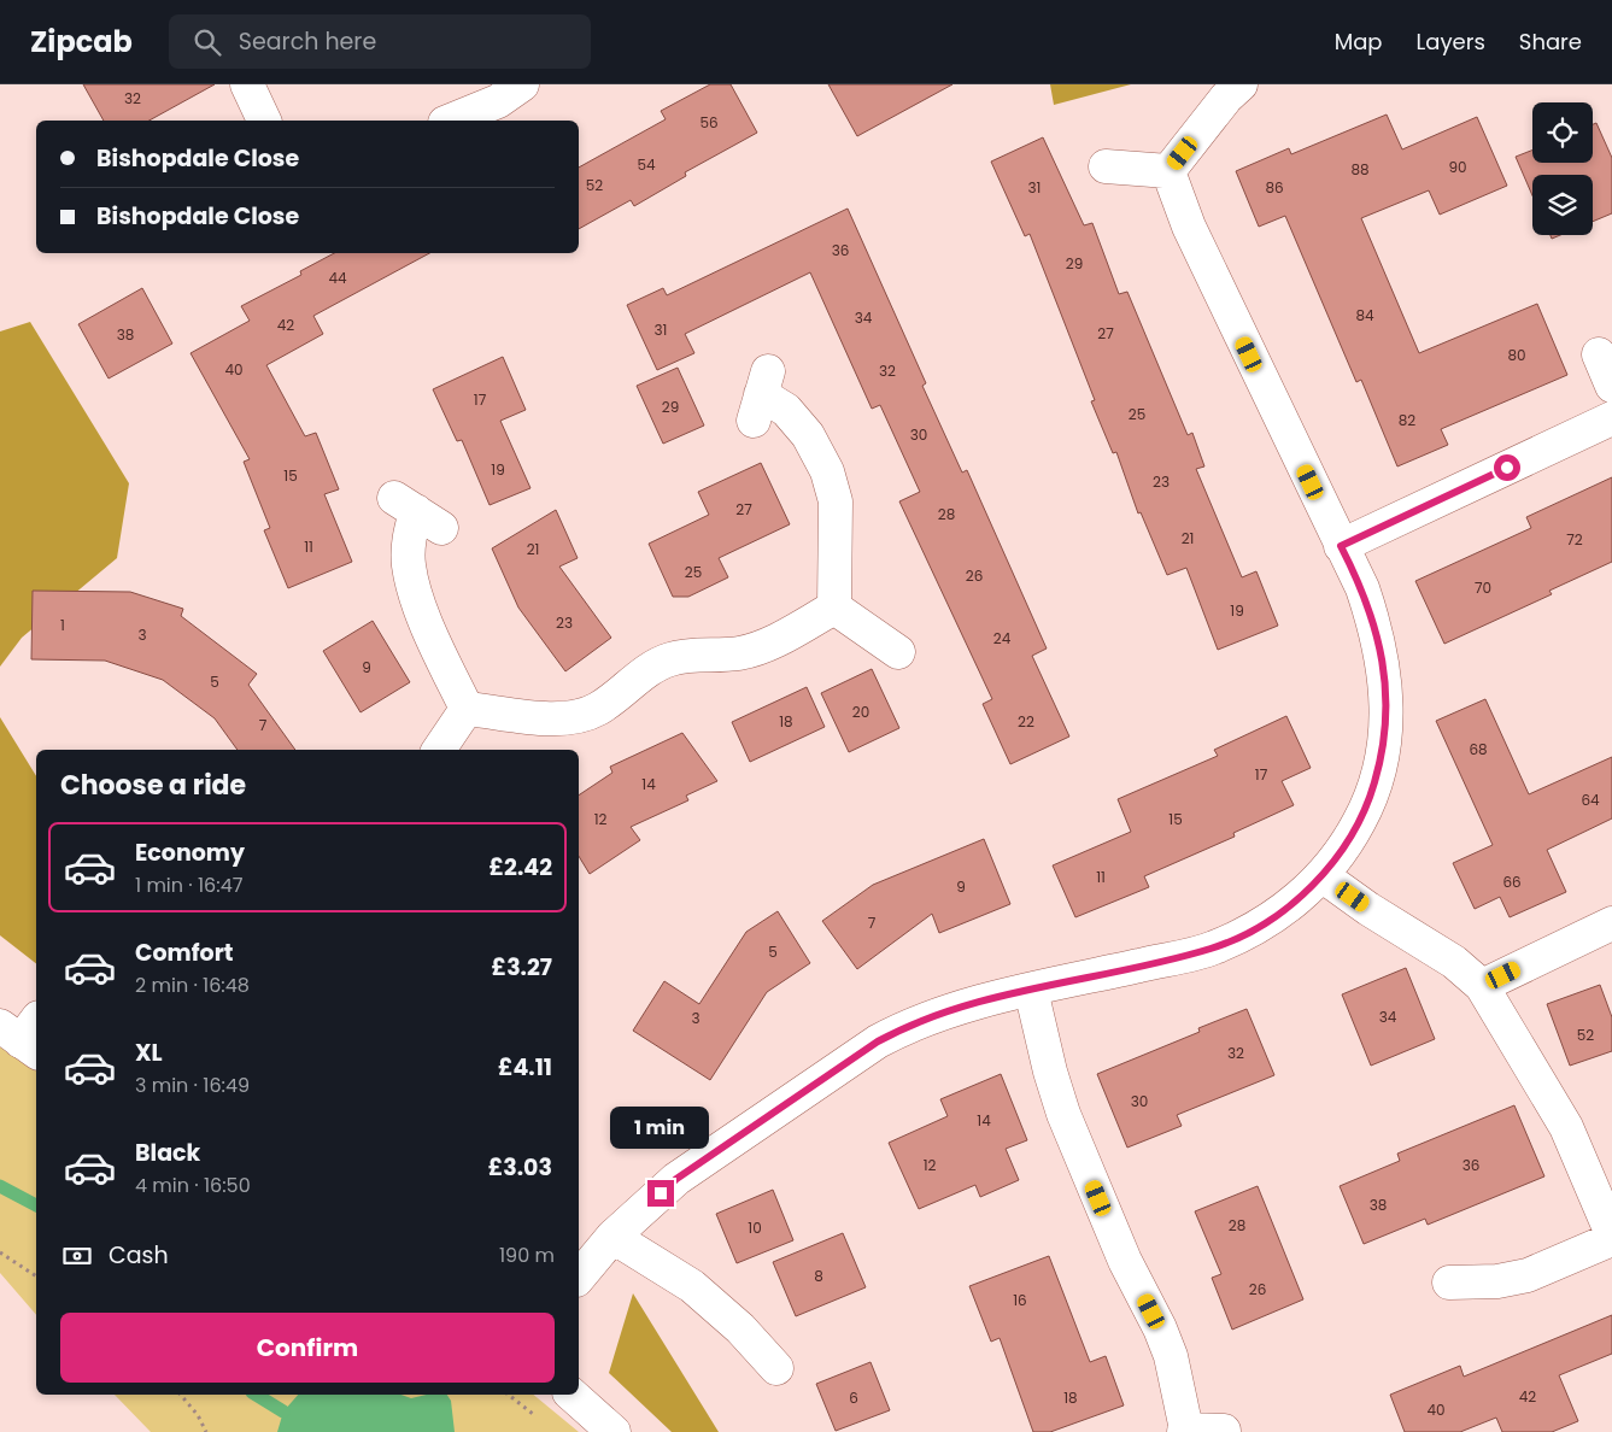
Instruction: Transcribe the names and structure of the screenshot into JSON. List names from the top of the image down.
{
  "house_numbers": [
    "32",
    "56",
    "54",
    "90",
    "88",
    "52",
    "31",
    "86",
    "36",
    "29",
    "44",
    "84",
    "34",
    "42",
    "31",
    "27",
    "38",
    "80",
    "40",
    "32",
    "17",
    "29",
    "25",
    "82",
    "30",
    "19",
    "15",
    "23",
    "27",
    "28",
    "21",
    "72",
    "11",
    "21",
    "25",
    "26",
    "70",
    "19",
    "23",
    "1",
    "3",
    "24",
    "9",
    "5",
    "20",
    "18",
    "22",
    "7",
    "68",
    "17",
    "14",
    "64",
    "12",
    "15",
    "11",
    "66",
    "9",
    "7",
    "5",
    "34",
    "3",
    "52",
    "32",
    "30",
    "14",
    "12",
    "36",
    "38",
    "28",
    "10",
    "8",
    "26",
    "16",
    "42",
    "6",
    "18",
    "40"
  ],
  "page": {
    "header": "Zipcab",
    "search": "Search here",
    "nav": ["Map", "Layers", "Share"],
    "banner": ["Bishopdale Close", "Bishopdale Close"],
    "heading": "Choose a ride",
    "list": [
      {
        "name": "Economy",
        "note": "1 min · 16:47",
        "value": "£2.42"
      },
      {
        "name": "Comfort",
        "note": "2 min · 16:48",
        "value": "£3.27"
      },
      {
        "name": "XL",
        "note": "3 min · 16:49",
        "value": "£4.11"
      },
      {
        "name": "Black",
        "note": "4 min · 16:50",
        "value": "£3.03"
      }
    ],
    "bubble": "1 min",
    "pay": ["Cash", "190 m"],
    "buttons": "Confirm"
  }
}
